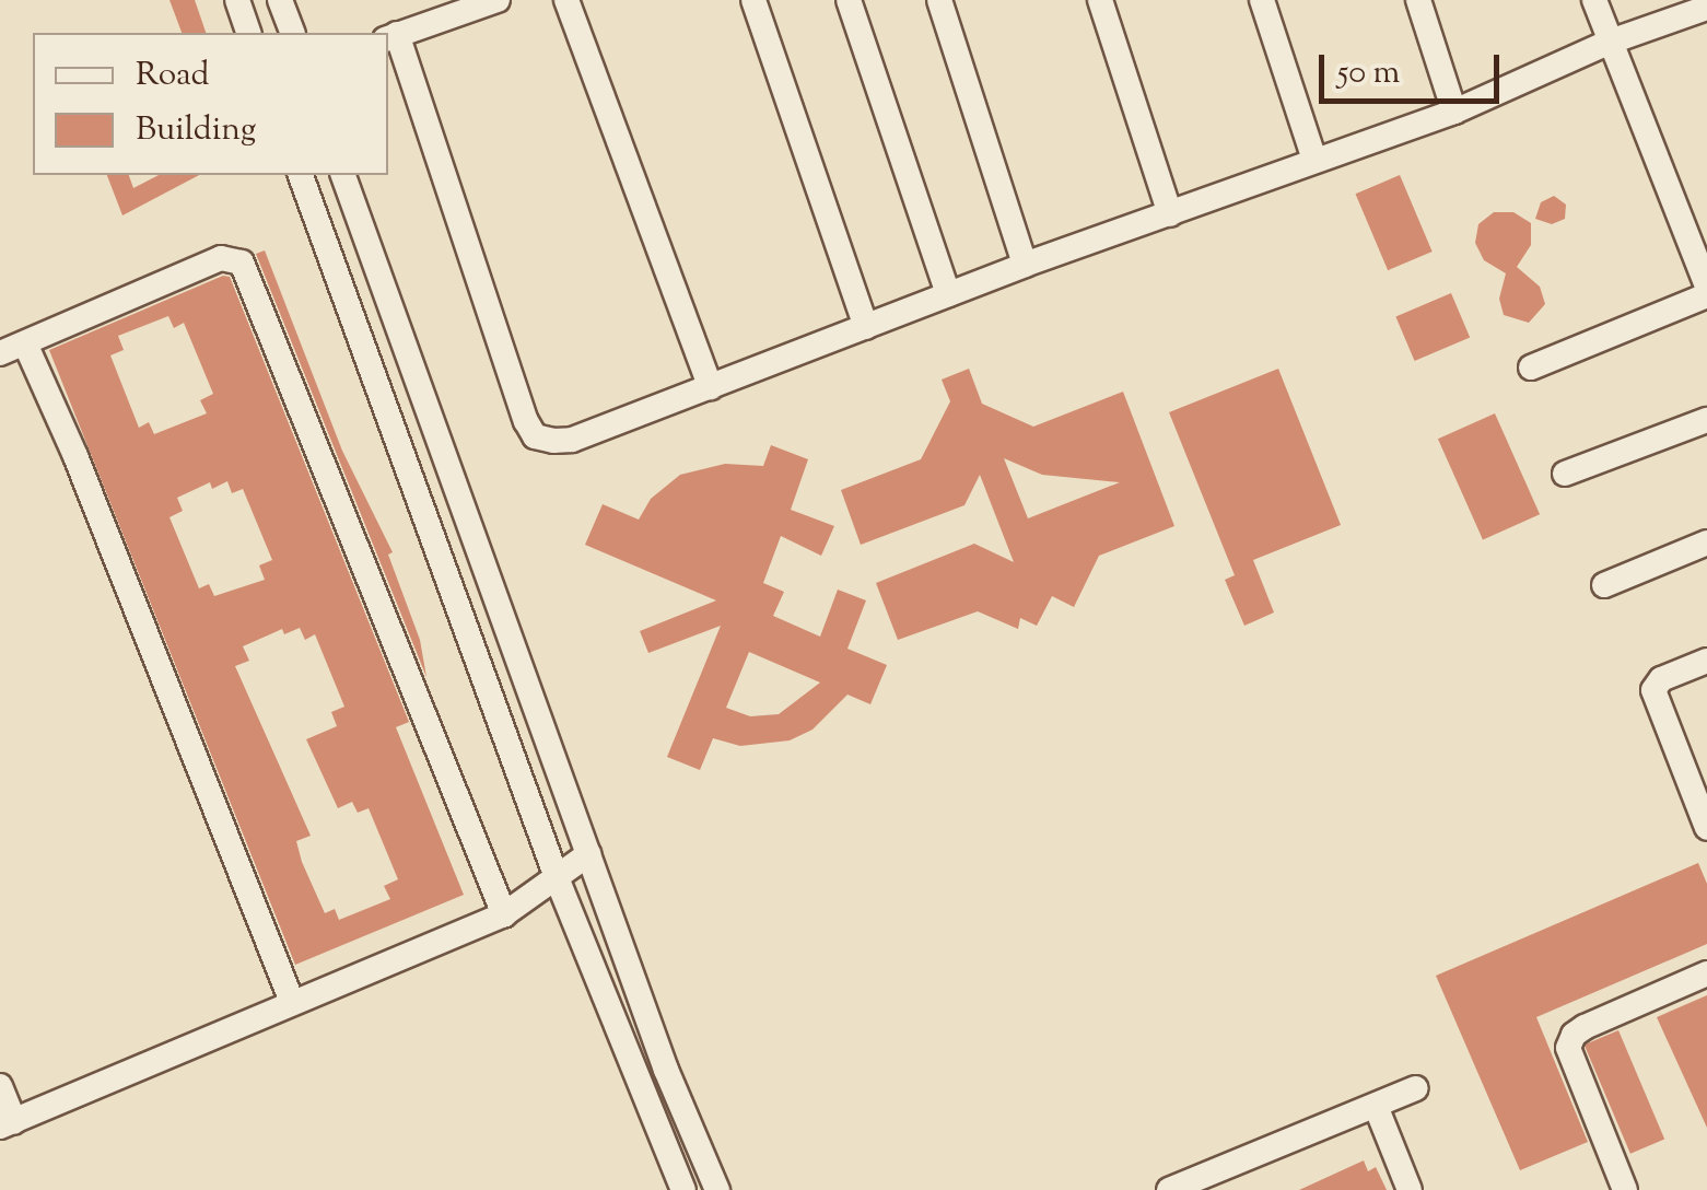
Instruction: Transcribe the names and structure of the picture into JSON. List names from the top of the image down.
{
  "legend": ["Road", "Building"],
  "scale_bar": "50 m"
}
